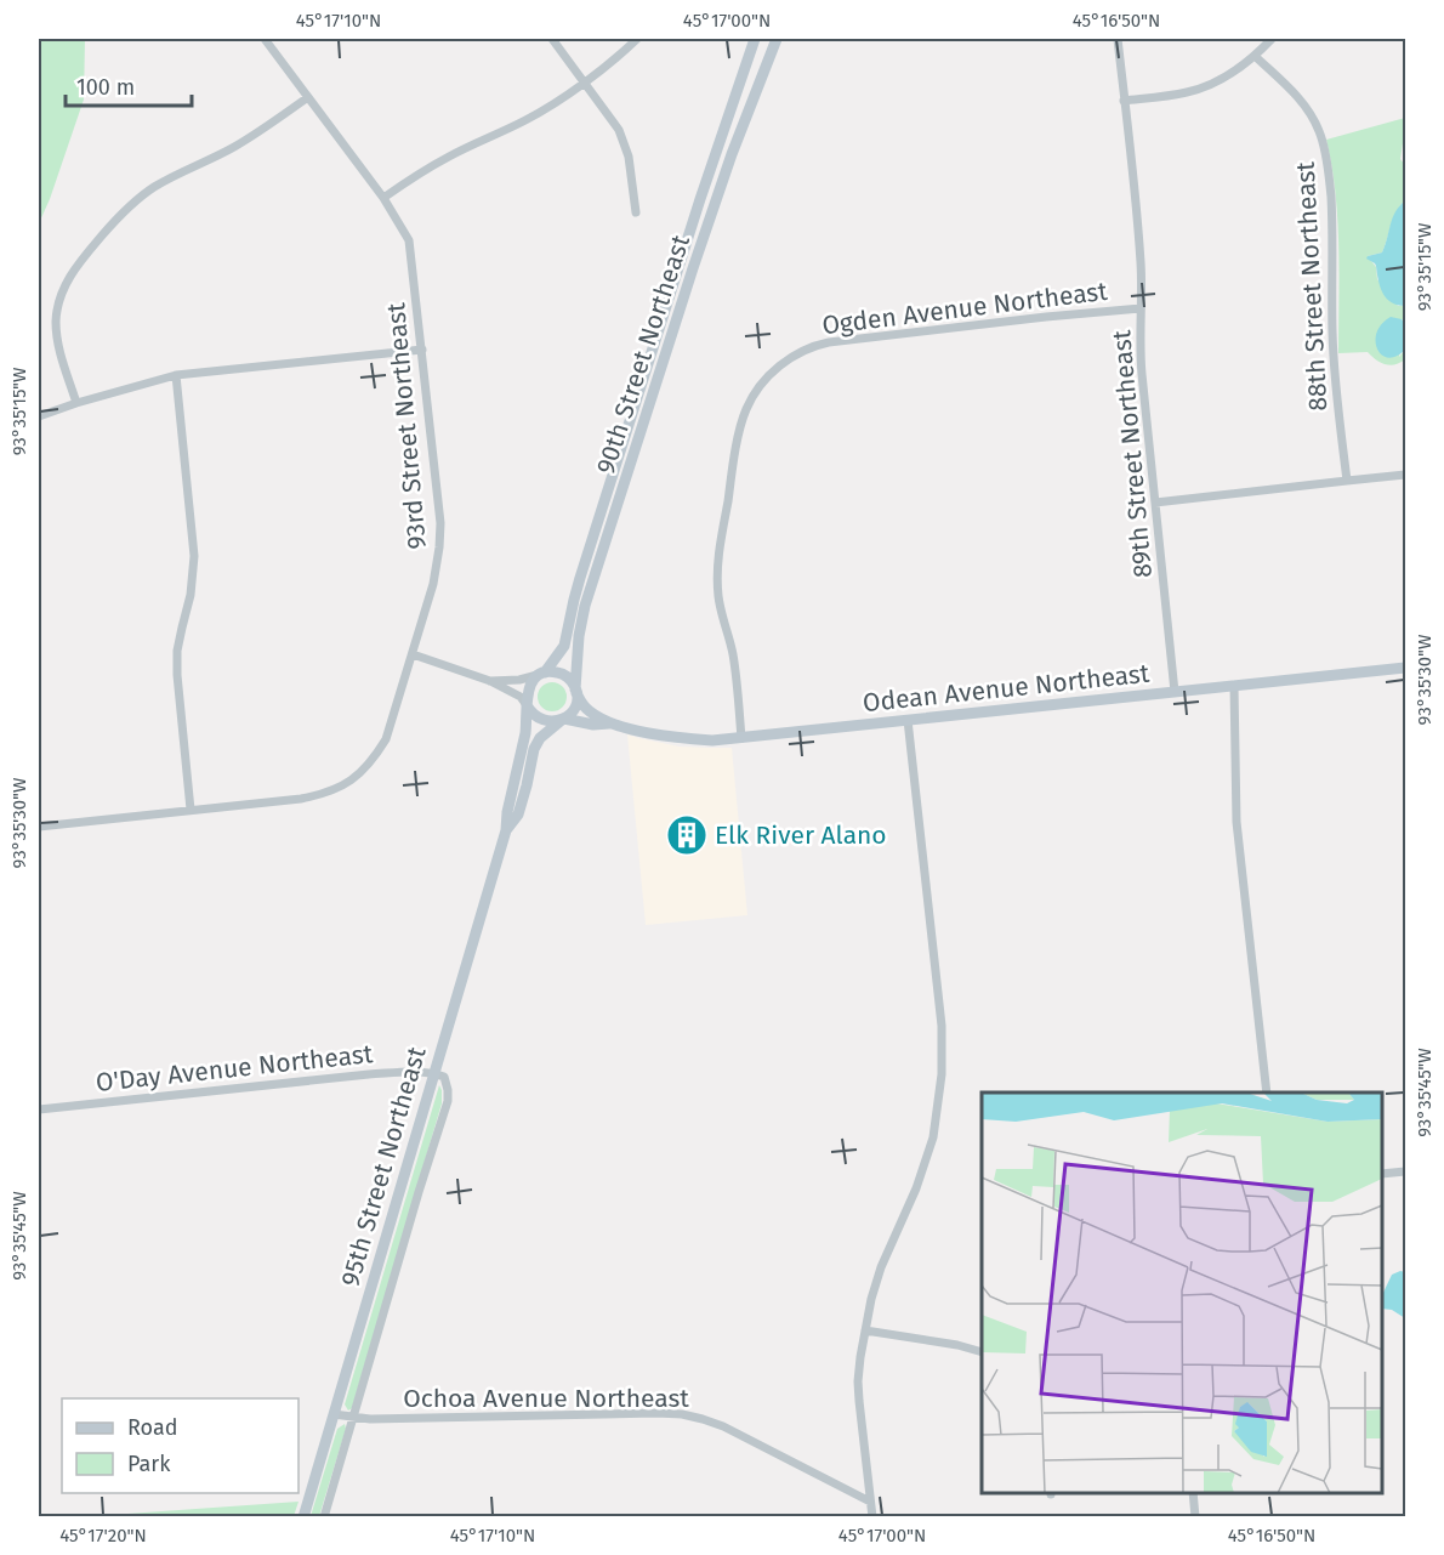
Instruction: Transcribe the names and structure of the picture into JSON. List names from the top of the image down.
{
  "streets": {
    "main road": ["90th Street Northeast", "Odean Avenue Northeast", "95th Street Northeast"],
    "street": [
      "88th Street Northeast",
      "Ogden Avenue Northeast",
      "93rd Street Northeast",
      "89th Street Northeast",
      "O'Day Avenue Northeast",
      "Ochoa Avenue Northeast"
    ]
  },
  "crossings": [
    ["Ogden Avenue Northeast", "89th Street Northeast"],
    ["Ogden Avenue Northeast", "Odean Avenue Northeast"],
    ["90th Street Northeast", "Odean Avenue Northeast"],
    ["89th Street Northeast", "Odean Avenue Northeast"],
    ["O'Day Avenue Northeast", "95th Street Northeast"],
    ["95th Street Northeast", "Ochoa Avenue Northeast"]
  ],
  "places": {
    "building": ["Elk River Alano"]
  },
  "legend": ["Road", "Park"],
  "scale_bar": "100 m",
  "coordinates": [
    "45°17'10\"N",
    "45°17'00\"N",
    "45°16'50\"N",
    "93°35'15\"W",
    "93°35'30\"W",
    "93°35'45\"W",
    "45°17'20\"N"
  ]
}
